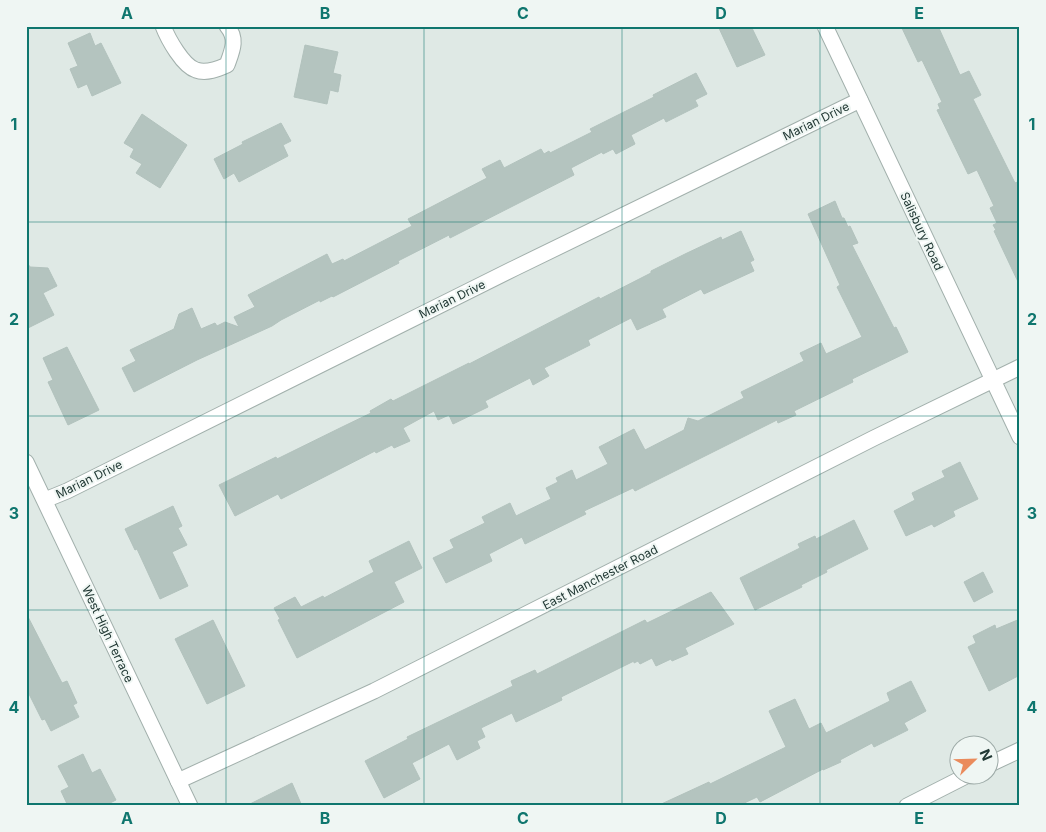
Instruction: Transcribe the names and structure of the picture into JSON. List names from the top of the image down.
{
  "streets": {
    "street": [
      "Marian Drive",
      "Salisbury Road",
      "East Manchester Road",
      "West High Terrace"
    ]
  },
  "crossings": [
    ["Marian Drive", "Salisbury Road"],
    ["Marian Drive", "West High Terrace"],
    ["Salisbury Road", "East Manchester Road"],
    ["East Manchester Road", "West High Terrace"]
  ],
  "north": "top right",
  "grid": {
    "columns": [
      "A",
      "B",
      "C",
      "D",
      "E"
    ],
    "rows": [
      "1",
      "2",
      "3",
      "4"
    ]
  }
}
